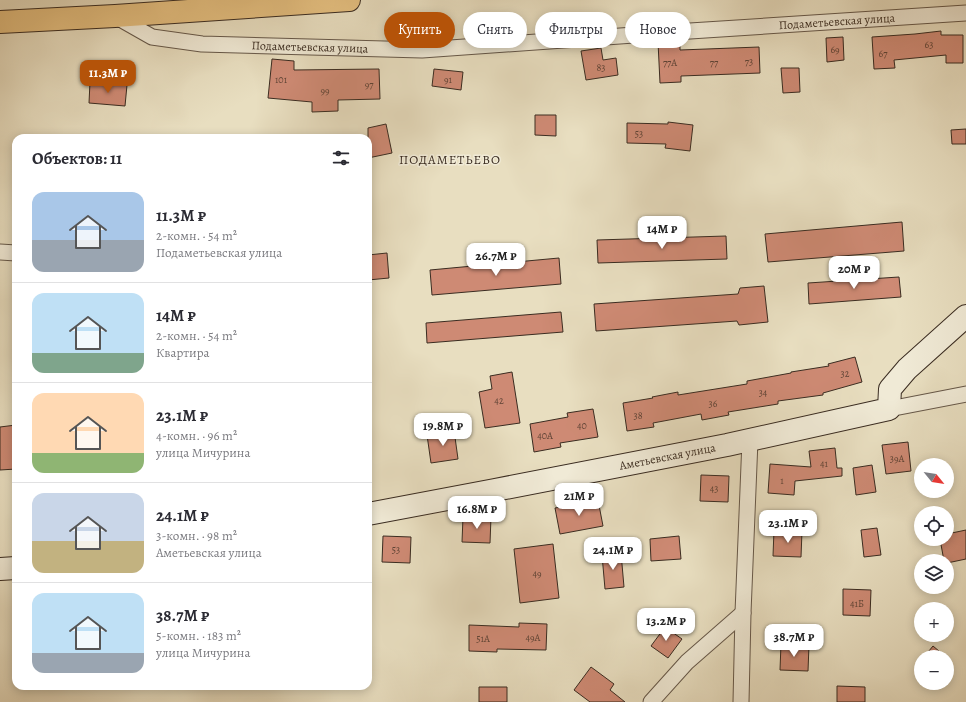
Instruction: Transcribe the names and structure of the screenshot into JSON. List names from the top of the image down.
{
  "streets": {
    "street": ["Подаметьевская улица", "Аметьевская улица"]
  },
  "districts": ["ПОДАМЕТЬЕВО"],
  "house_numbers": [
    "63",
    "69",
    "67",
    "73",
    "77А",
    "77",
    "83",
    "101",
    "91",
    "97",
    "99",
    "53",
    "32",
    "34",
    "42",
    "36",
    "38",
    "40",
    "40А",
    "39А",
    "41",
    "1",
    "43",
    "53",
    "49",
    "41Б",
    "49А",
    "51А"
  ],
  "north": "bottom right",
  "page": {
    "chip": [
      "Купить",
      "Снять",
      "Фильтры",
      "Новое"
    ],
    "price": [
      "11.3M ₽",
      "14M ₽",
      "26.7M ₽",
      "20M ₽",
      "19.8M ₽",
      "21M ₽",
      "16.8M ₽",
      "23.1M ₽",
      "24.1M ₽",
      "13.2M ₽",
      "38.7M ₽"
    ],
    "heading": "Объектов: 11",
    "list": [
      {
        "name": "11.3M ₽",
        "note": "2-комн. · 54 m² · Подаметьевская улица"
      },
      {
        "name": "14M ₽",
        "note": "2-комн. · 54 m² · Квартира"
      },
      {
        "name": "23.1M ₽",
        "note": "4-комн. · 96 m² · улица Мичурина"
      },
      {
        "name": "24.1M ₽",
        "note": "3-комн. · 98 m² · Аметьевская улица"
      },
      {
        "name": "38.7M ₽",
        "note": "5-комн. · 183 m² · улица Мичурина"
      }
    ],
    "map_buttons": ["+", "−"]
  }
}
